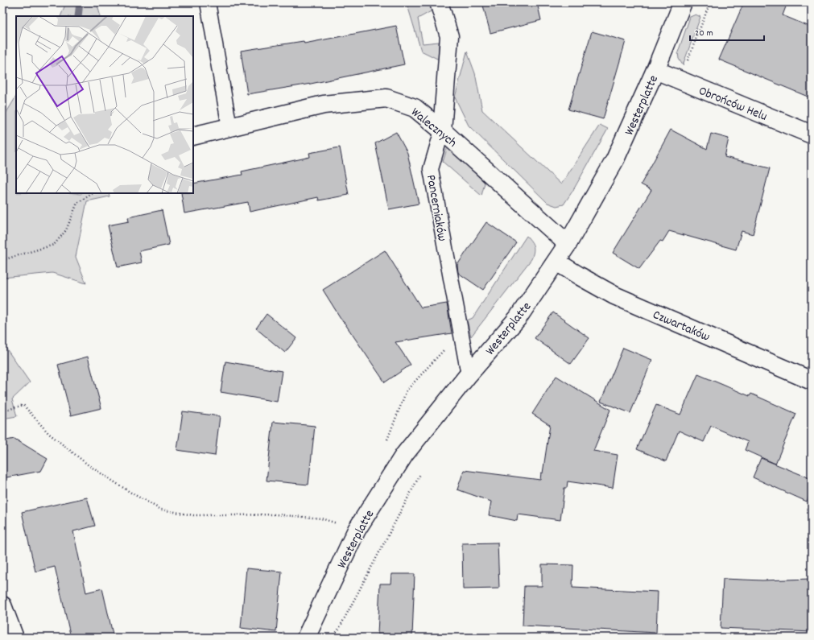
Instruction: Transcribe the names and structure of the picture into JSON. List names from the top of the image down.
{
  "streets": {
    "street": [
      "Obrońców Helu",
      "Westerplatte",
      "Walecznych",
      "Pancerniaków",
      "Czwartaków"
    ]
  },
  "crossings": [
    ["Obrońców Helu", "Westerplatte"],
    ["Westerplatte", "Walecznych"],
    ["Westerplatte", "Pancerniaków"],
    ["Westerplatte", "Czwartaków"],
    ["Walecznych", "Pancerniaków"]
  ],
  "scale_bar": "20 m"
}
